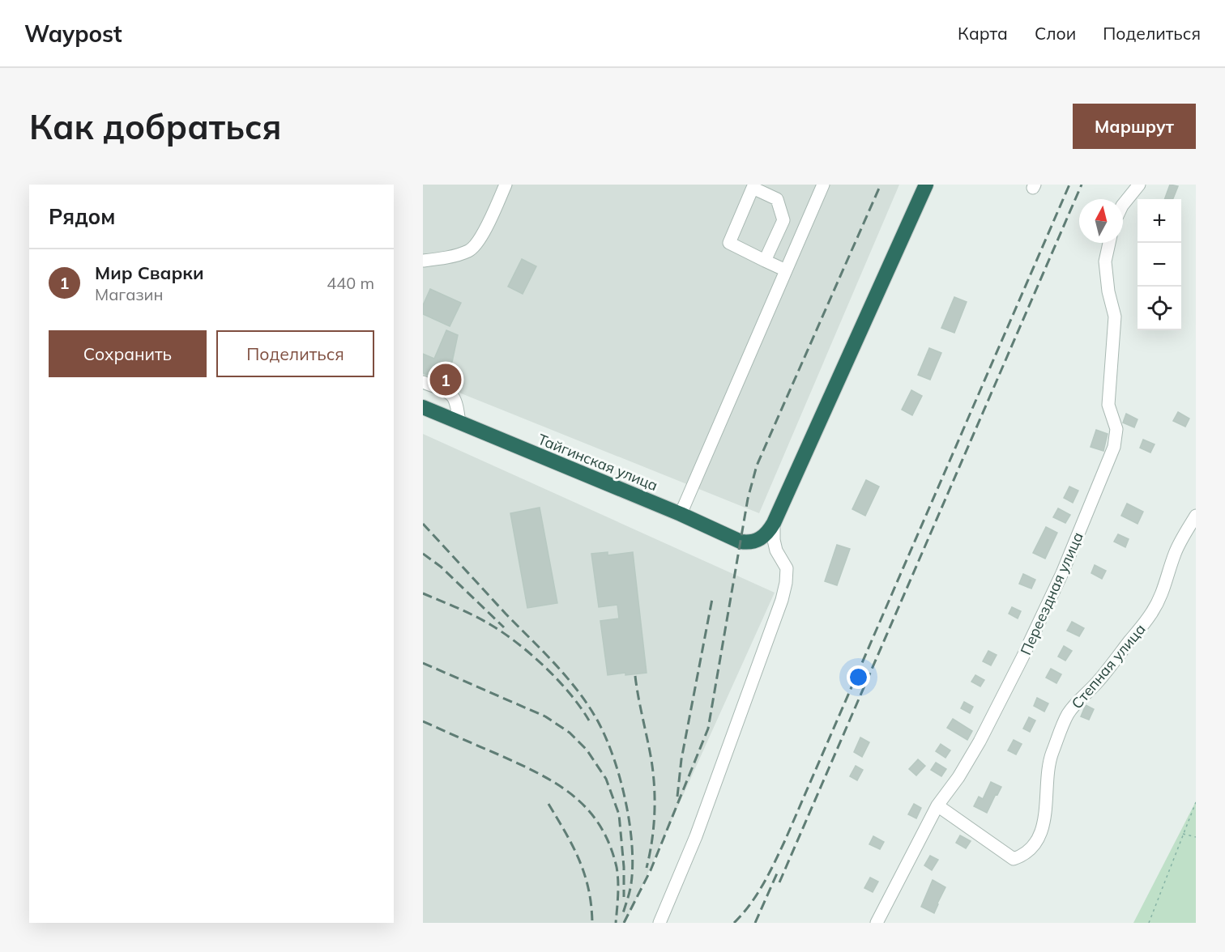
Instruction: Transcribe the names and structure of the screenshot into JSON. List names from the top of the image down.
{
  "streets": {
    "highway": ["Тайгинская улица"],
    "street": ["Переездная улица", "Степная улица"]
  },
  "crossings": [
    ["Переездная улица", "Степная улица"]
  ],
  "north": "top",
  "page": {
    "header": "Waypost",
    "nav": ["Карта", "Слои", "Поделиться"],
    "buttons": [
      "Маршрут",
      ["Сохранить", "Поделиться"]
    ],
    "title": "Как добраться",
    "heading": "Рядом",
    "map_buttons": ["+", "−"],
    "list": [
      {
        "mark": "1",
        "name": "Мир Сварки",
        "note": "Магазин",
        "value": "440 m"
      }
    ],
    "pins": "1"
  }
}
